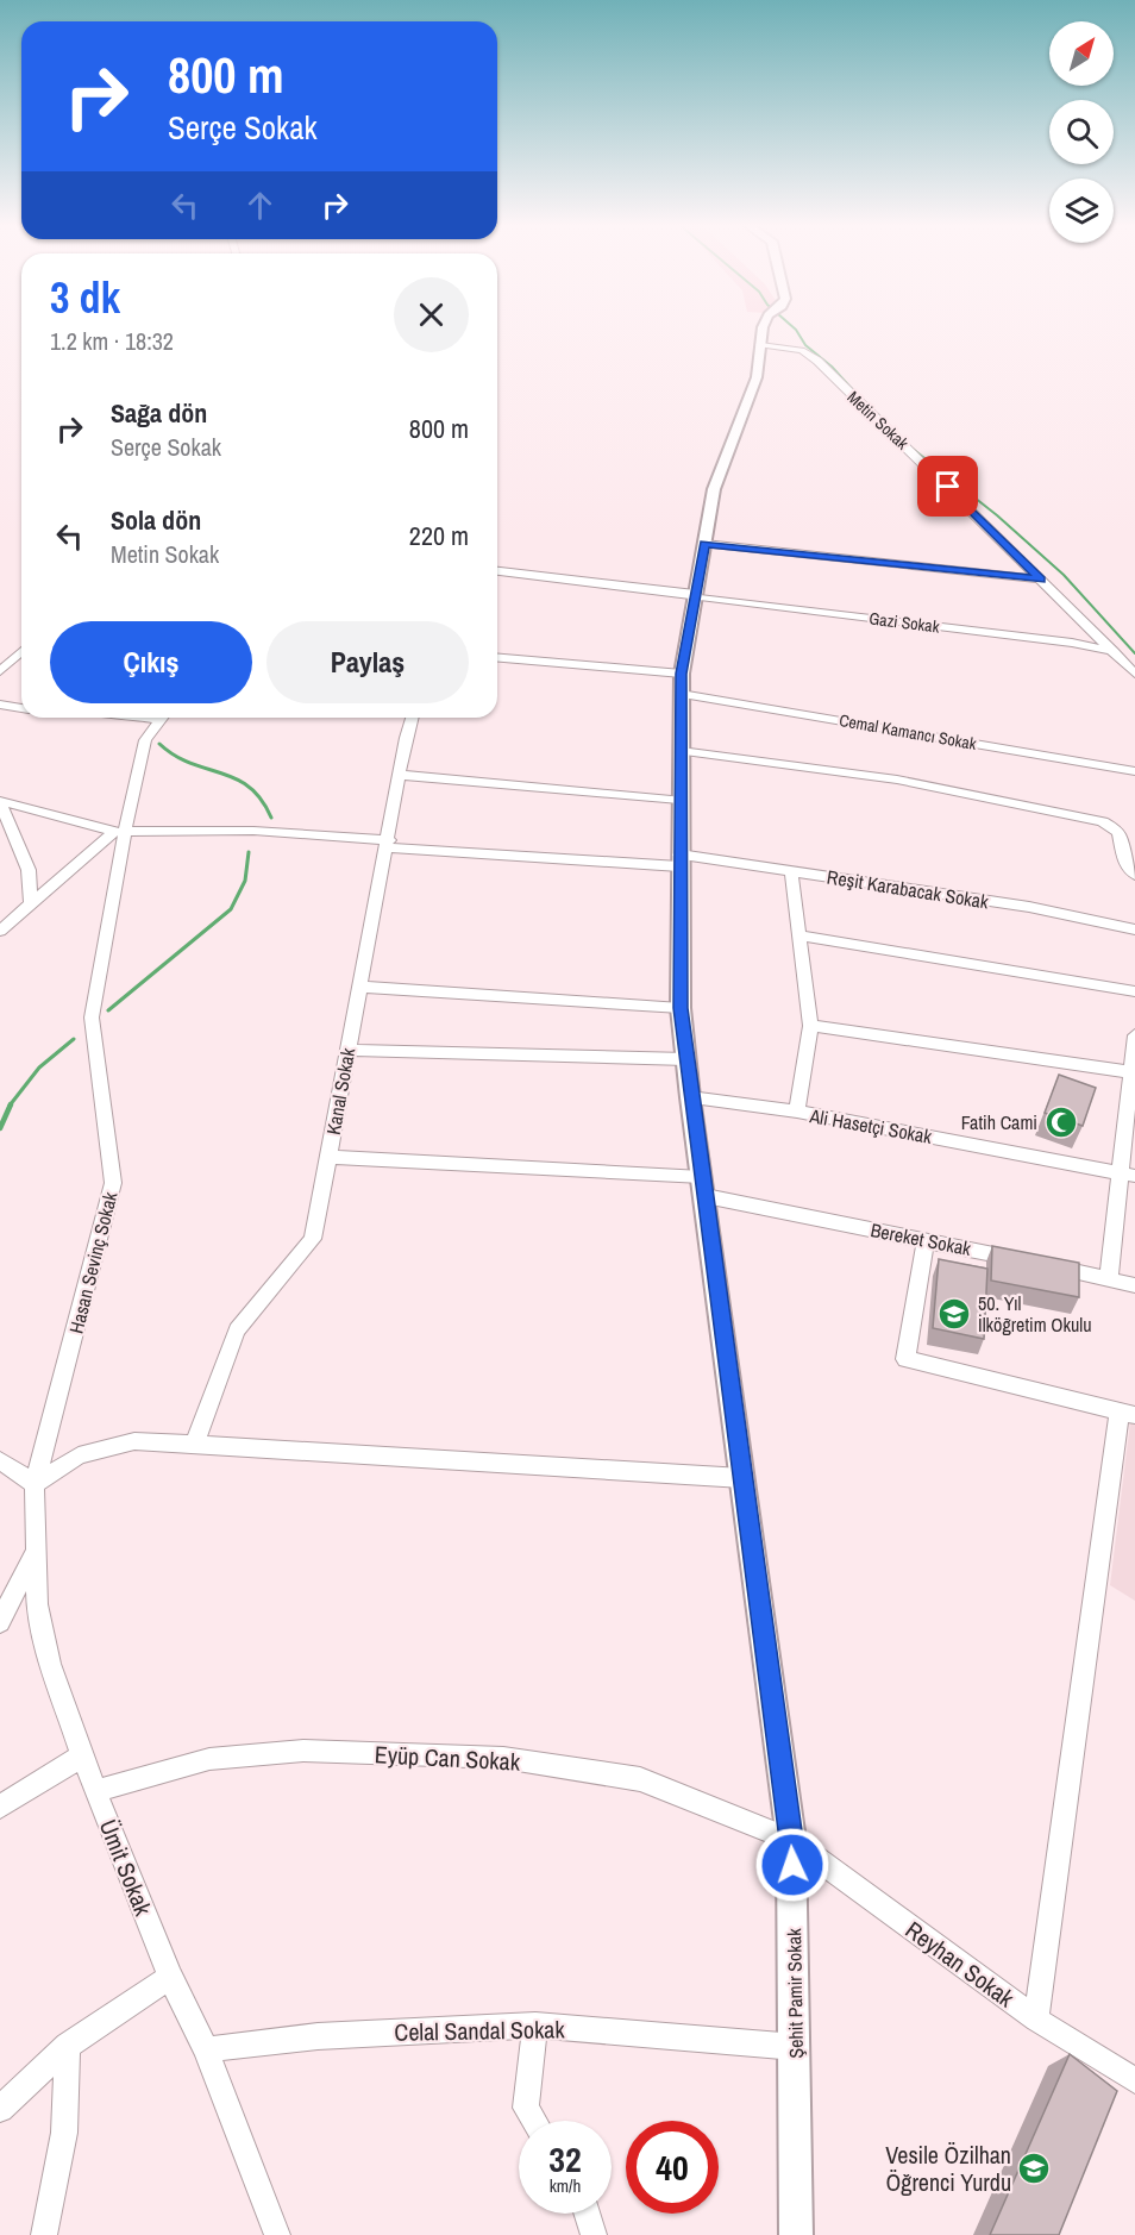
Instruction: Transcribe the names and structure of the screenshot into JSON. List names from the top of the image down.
{
  "streets": {
    "street": [
      "Metin Sokak",
      "Gazi Sokak",
      "Cemal Kamancı Sokak",
      "Reşit Karabacak Sokak",
      "Kanal Sokak",
      "Ali Hasetçi Sokak",
      "Bereket Sokak",
      "Hasan Sevinç Sokak",
      "Eyüp Can Sokak",
      "Ümit Sokak",
      "Reyhan Sokak",
      "Şehit Pamir Sokak",
      "Celal Sandal Sokak"
    ]
  },
  "crossings": [
    ["Metin Sokak", "Gazi Sokak"],
    ["Metin Sokak", "Şehit Pamir Sokak"],
    ["Gazi Sokak", "Şehit Pamir Sokak"],
    ["Cemal Kamancı Sokak", "Şehit Pamir Sokak"],
    ["Reşit Karabacak Sokak", "Kanal Sokak"],
    ["Reşit Karabacak Sokak", "Hasan Sevinç Sokak"],
    ["Reşit Karabacak Sokak", "Şehit Pamir Sokak"],
    ["Kanal Sokak", "Bereket Sokak"],
    ["Ali Hasetçi Sokak", "Şehit Pamir Sokak"],
    ["Bereket Sokak", "Şehit Pamir Sokak"],
    ["Hasan Sevinç Sokak", "Ümit Sokak"],
    ["Eyüp Can Sokak", "Ümit Sokak"],
    ["Eyüp Can Sokak", "Reyhan Sokak"],
    ["Eyüp Can Sokak", "Şehit Pamir Sokak"],
    ["Ümit Sokak", "Celal Sandal Sokak"],
    ["Reyhan Sokak", "Şehit Pamir Sokak"],
    ["Şehit Pamir Sokak", "Celal Sandal Sokak"]
  ],
  "places": {
    "mosque": ["Fatih Cami"],
    "school or university": ["50. Yıl İlköğretim Okulu", "Vesile Özilhan Öğrenci Yurdu"]
  },
  "north": "top right",
  "page": {
    "turn": ["800 m", "Serçe Sokak"],
    "heading": ["3 dk", "1.2 km · 18:32"],
    "list": [
      {
        "name": "Sağa dön",
        "note": "Serçe Sokak",
        "value": "800 m"
      },
      {
        "name": "Sola dön",
        "note": "Metin Sokak",
        "value": "220 m"
      }
    ],
    "buttons": ["Çıkış", "Paylaş"],
    "speed": "32 km/h",
    "limit": "40"
  }
}
